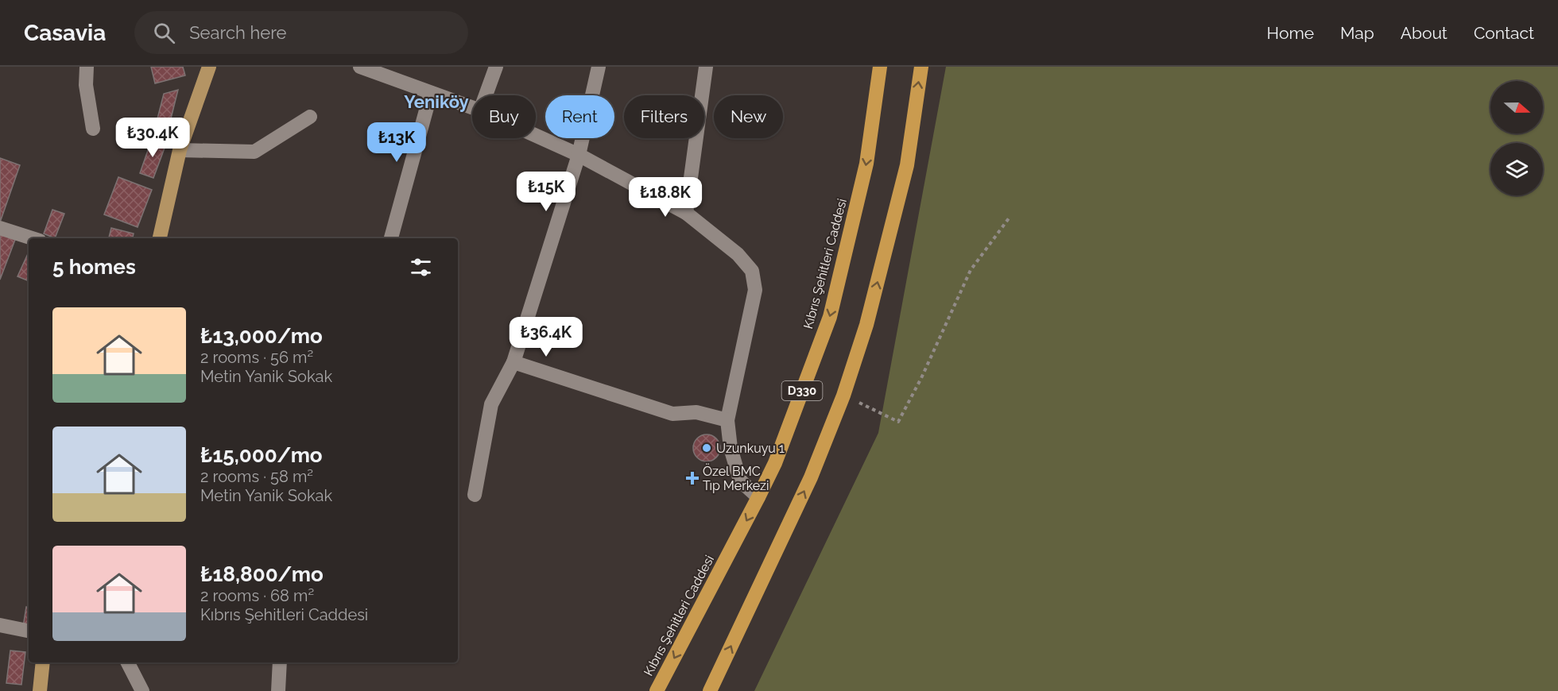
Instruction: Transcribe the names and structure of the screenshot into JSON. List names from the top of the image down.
{
  "streets": {
    "highway": ["Kıbrıs Şehitleri Caddesi", "D330"]
  },
  "districts": ["Yeniköy"],
  "places": {
    "other": ["Uzunkuyu 1"],
    "health": ["Özel BMC Tıp Merkezi"]
  },
  "north": "right",
  "page": {
    "header": "Casavia",
    "search": "Search here",
    "nav": [
      "Home",
      "Map",
      "About",
      "Contact"
    ],
    "chip": [
      "Buy",
      "Rent",
      "Filters",
      "New"
    ],
    "price": [
      "₺30.4K",
      "₺13K",
      "₺15K",
      "₺18.8K",
      "₺36.4K"
    ],
    "heading": "5 homes",
    "list": [
      {
        "name": "₺13,000/mo",
        "note": "2 rooms · 56 m² · Metin Yanik Sokak"
      },
      {
        "name": "₺15,000/mo",
        "note": "2 rooms · 58 m² · Metin Yanik Sokak"
      },
      {
        "name": "₺18,800/mo",
        "note": "2 rooms · 68 m² · Kıbrıs Şehitleri Caddesi"
      }
    ]
  }
}
